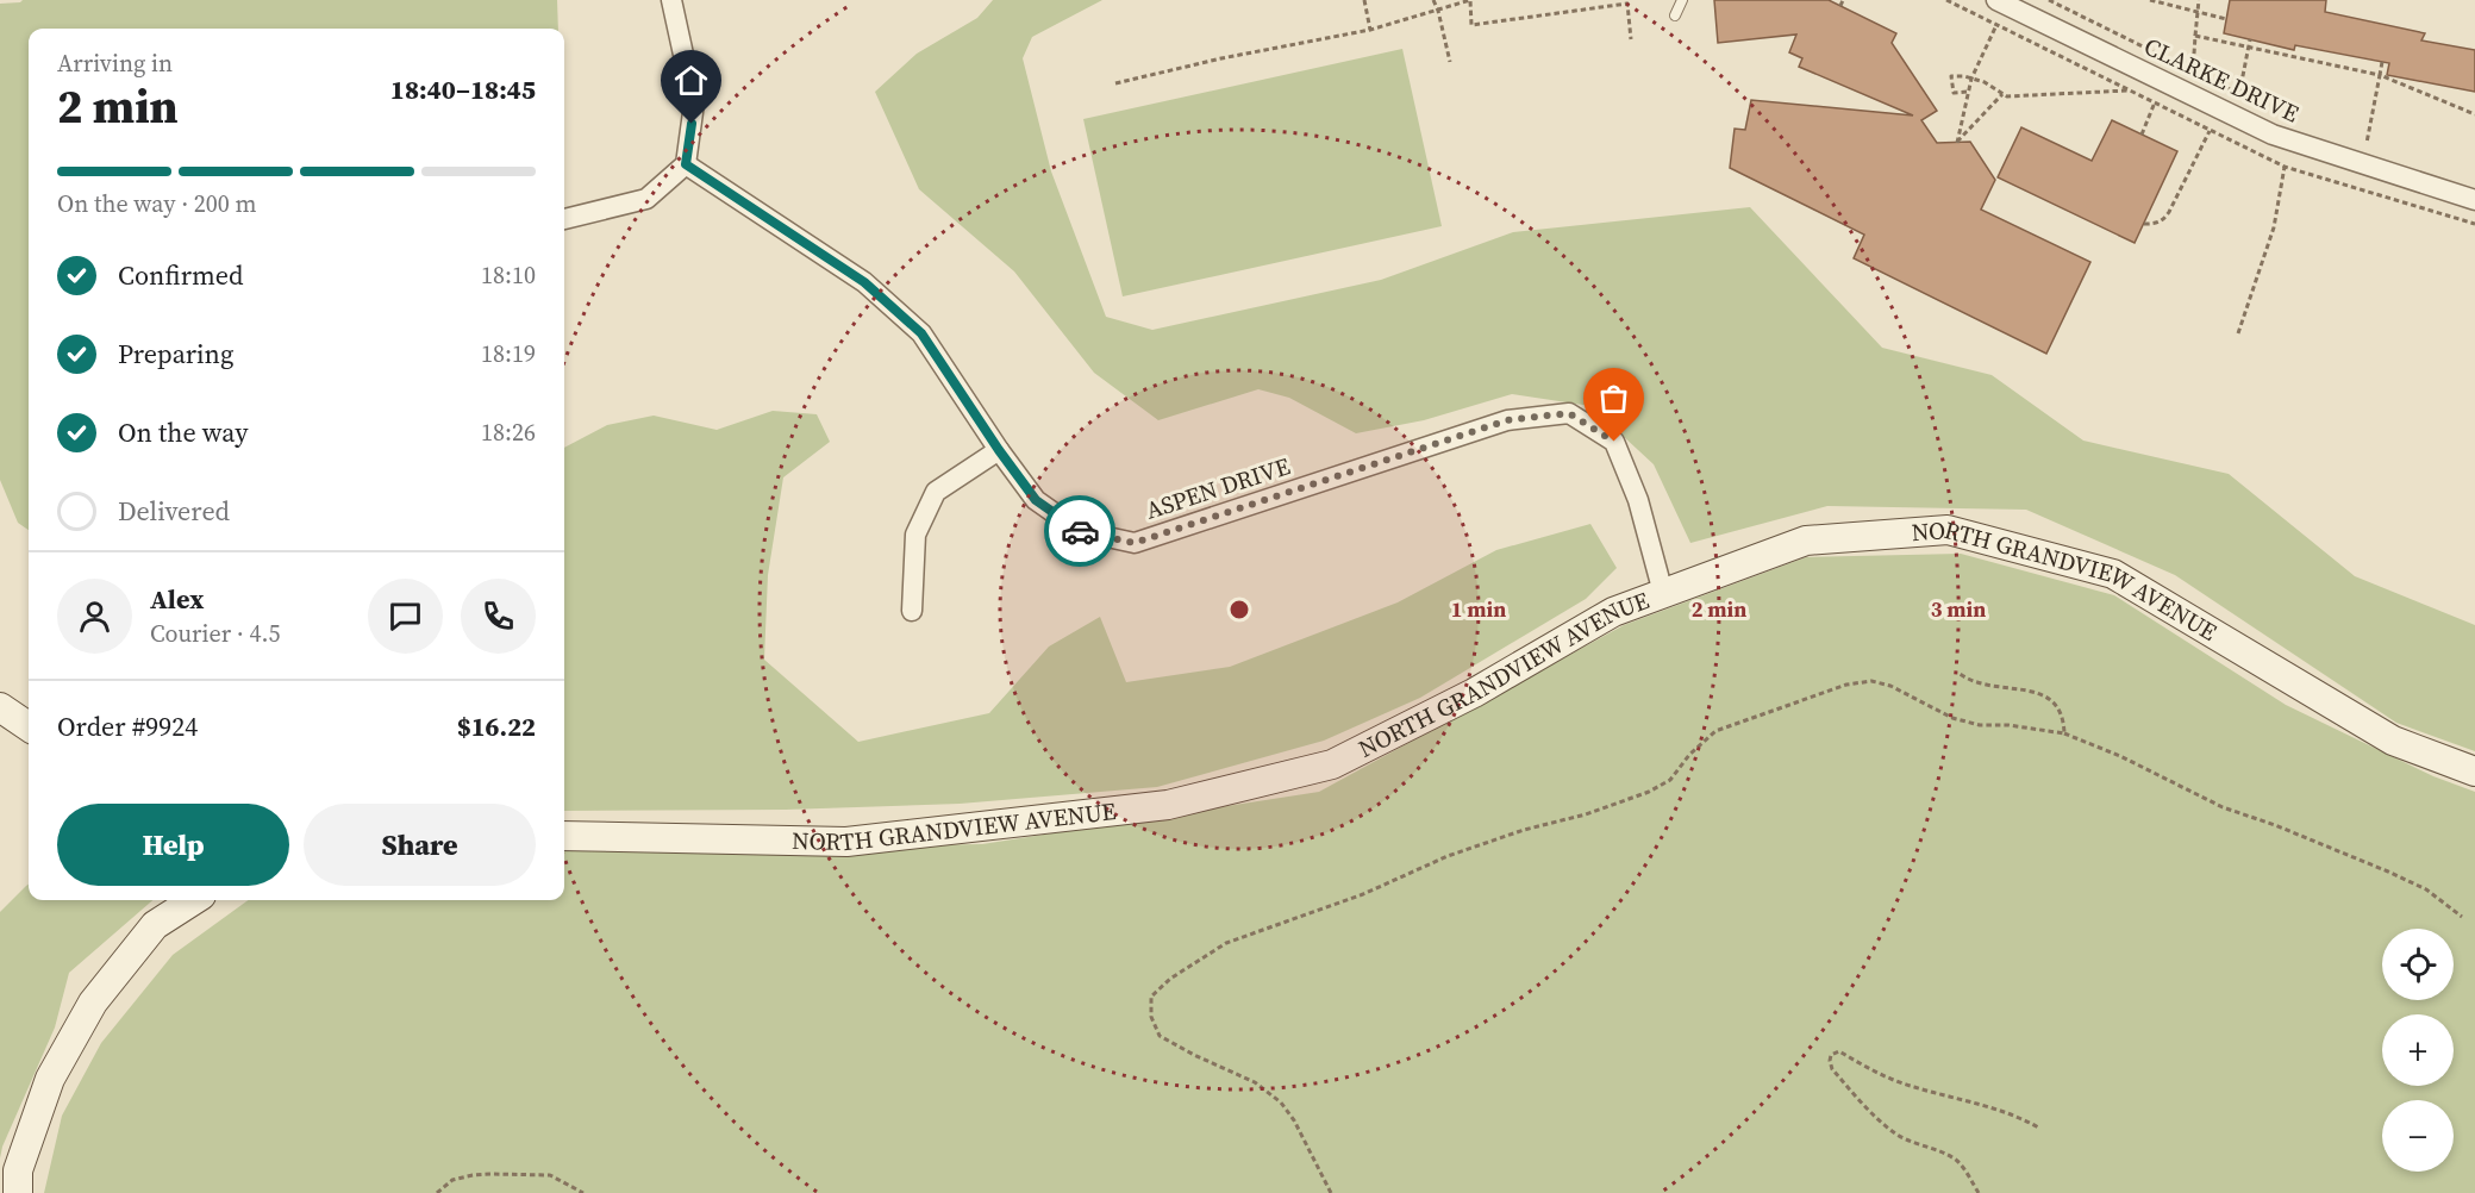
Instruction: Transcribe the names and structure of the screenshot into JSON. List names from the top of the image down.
{
  "streets": {
    "street": ["CLARKE DRIVE", "ASPEN DRIVE", "NORTH GRANDVIEW AVENUE"]
  },
  "crossings": [
    ["ASPEN DRIVE", "NORTH GRANDVIEW AVENUE"]
  ],
  "page": {
    "heading": ["2 min", "Arriving in", "18:40–18:45"],
    "panel": [
      "Alex",
      "Courier · 4.5",
      "Order #9924",
      "$16.22"
    ],
    "bar": "On the way · 200 m",
    "list": [
      ["Confirmed", "18:10"],
      ["Preparing", "18:19"],
      ["On the way", "18:26"],
      "Delivered"
    ],
    "buttons": ["Help", "Share"],
    "map_buttons": ["+", "−"]
  },
  "rings": ["1 min", "2 min", "3 min"]
}
